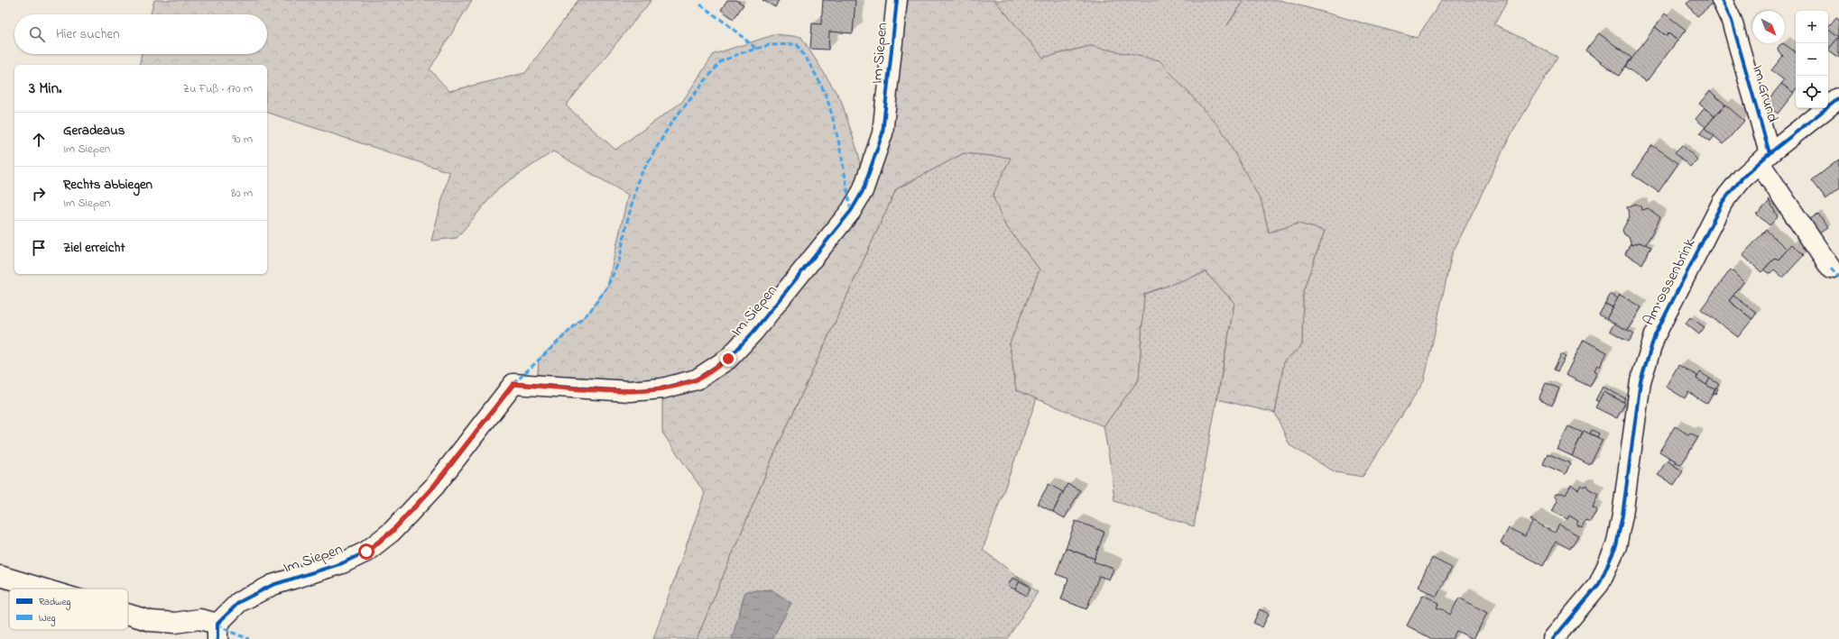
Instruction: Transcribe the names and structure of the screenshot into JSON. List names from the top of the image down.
{
  "streets": {
    "street": ["Im Siepen", "Im Grund", "Am Ossenbrink"]
  },
  "crossings": [
    ["Im Grund", "Am Ossenbrink"]
  ],
  "legend": ["Radweg", "Weg"],
  "north": "bottom right",
  "page": {
    "map_buttons": ["+", "−"],
    "search": "Hier suchen",
    "heading": ["3 Min.", "Zu Fuß · 170 m"],
    "list": [
      ["Geradeaus", "Im Siepen", "90 m"],
      ["Rechts abbiegen", "Im Siepen", "80 m"],
      "Ziel erreicht"
    ]
  }
}
